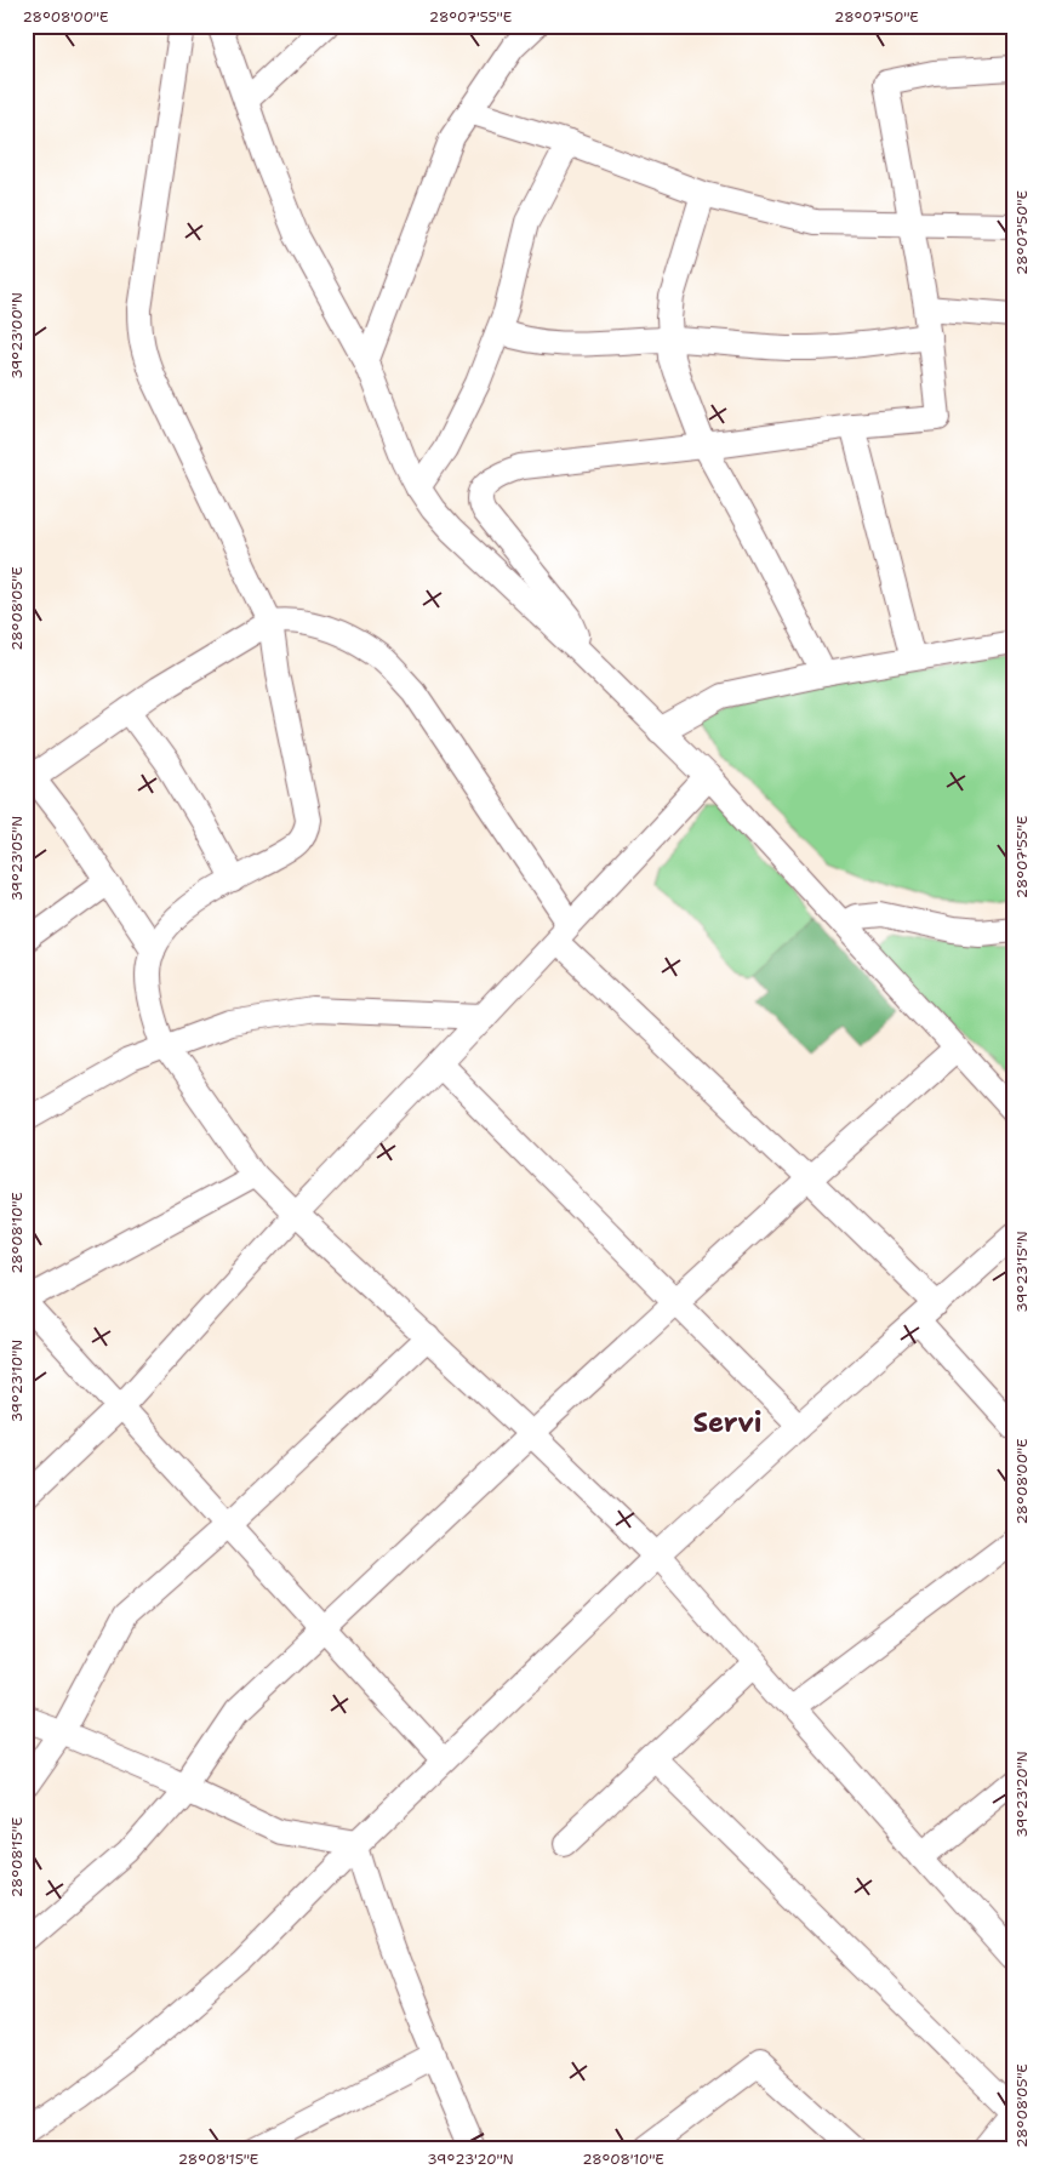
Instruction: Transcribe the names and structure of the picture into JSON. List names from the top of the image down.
{
  "districts": ["Servi"],
  "coordinates": [
    "28°08'00\"E",
    "28°07'55\"E",
    "28°07'50\"E",
    "39°23'00\"N",
    "28°08'05\"E",
    "39°23'05\"N",
    "28°08'10\"E",
    "39°23'15\"N",
    "39°23'10\"N",
    "39°23'20\"N",
    "28°08'15\"E"
  ]
}
